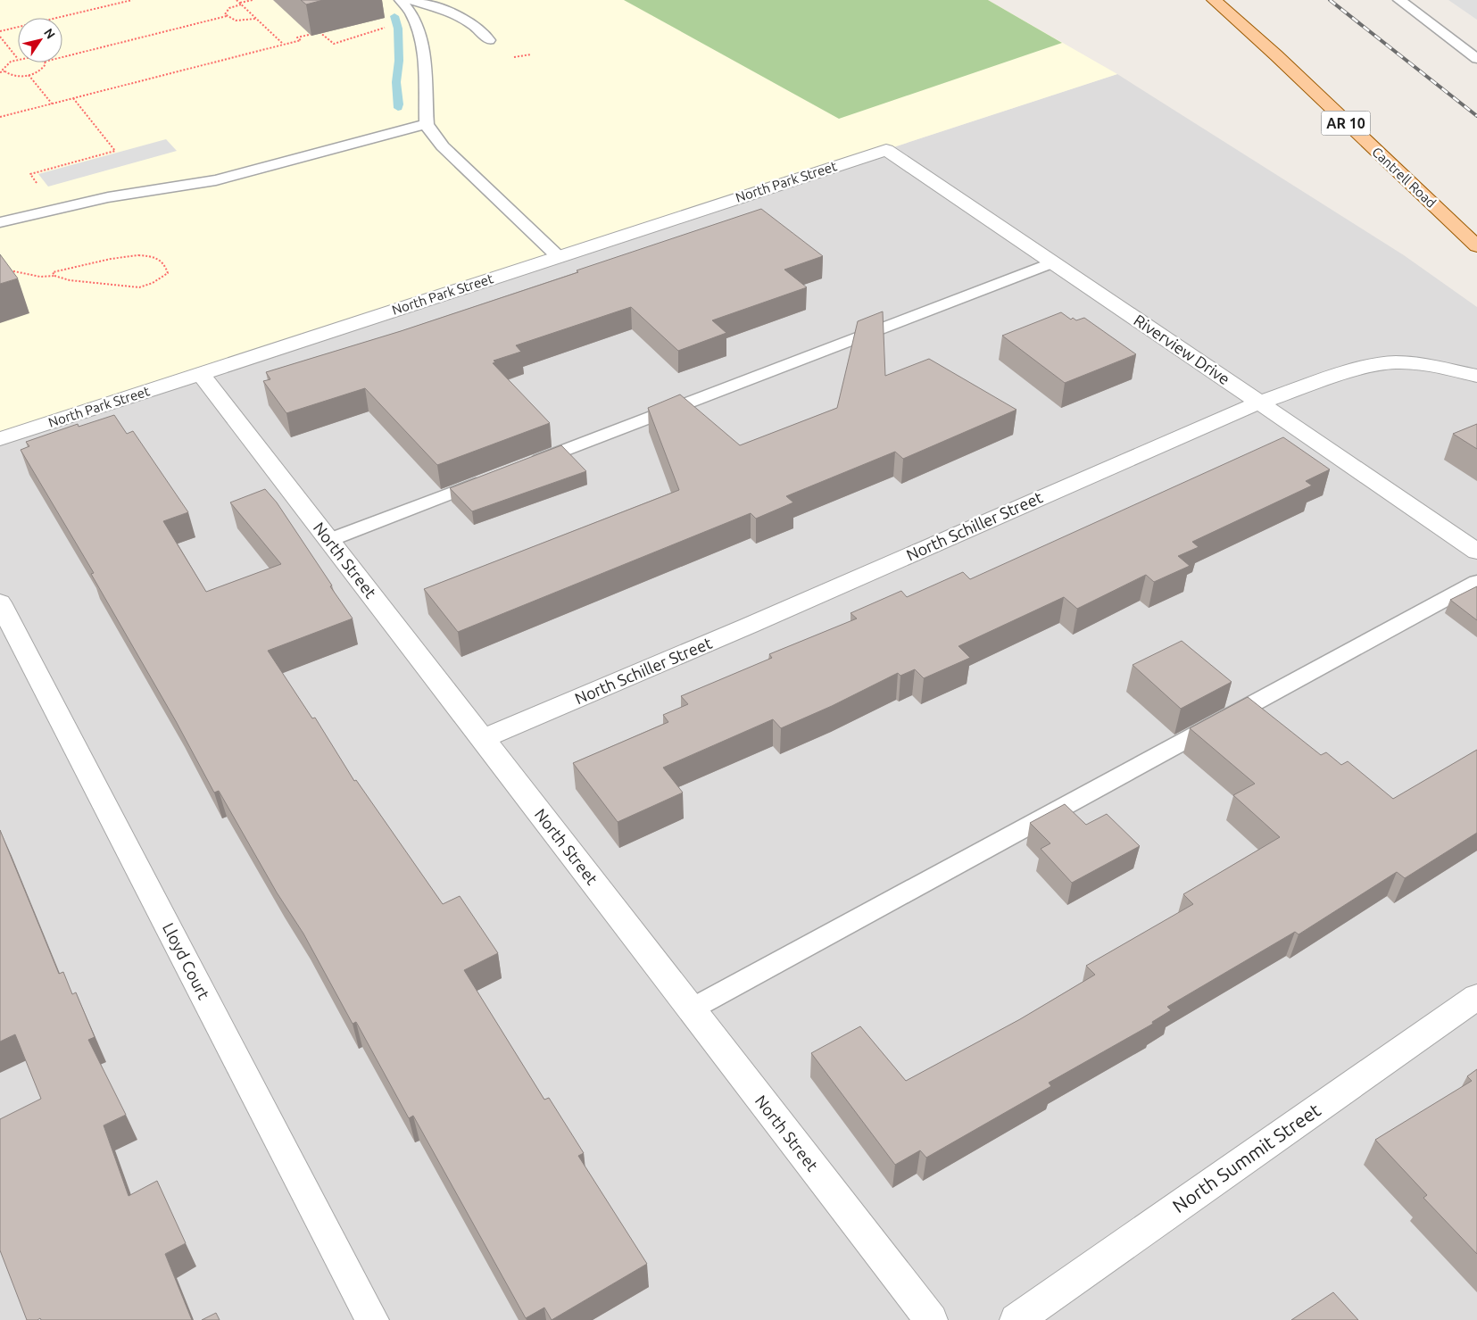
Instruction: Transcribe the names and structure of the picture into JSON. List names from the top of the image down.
{
  "streets": {
    "main road": ["AR 10", "Cantrell Road"],
    "street": [
      "North Park Street",
      "Riverview Drive",
      "North Schiller Street",
      "North Street",
      "Lloyd Court",
      "North Summit Street"
    ]
  },
  "crossings": [
    ["North Park Street", "Riverview Drive"],
    ["North Park Street", "North Street"],
    ["Riverview Drive", "North Schiller Street"],
    ["North Schiller Street", "North Street"]
  ],
  "north": "top right"
}
